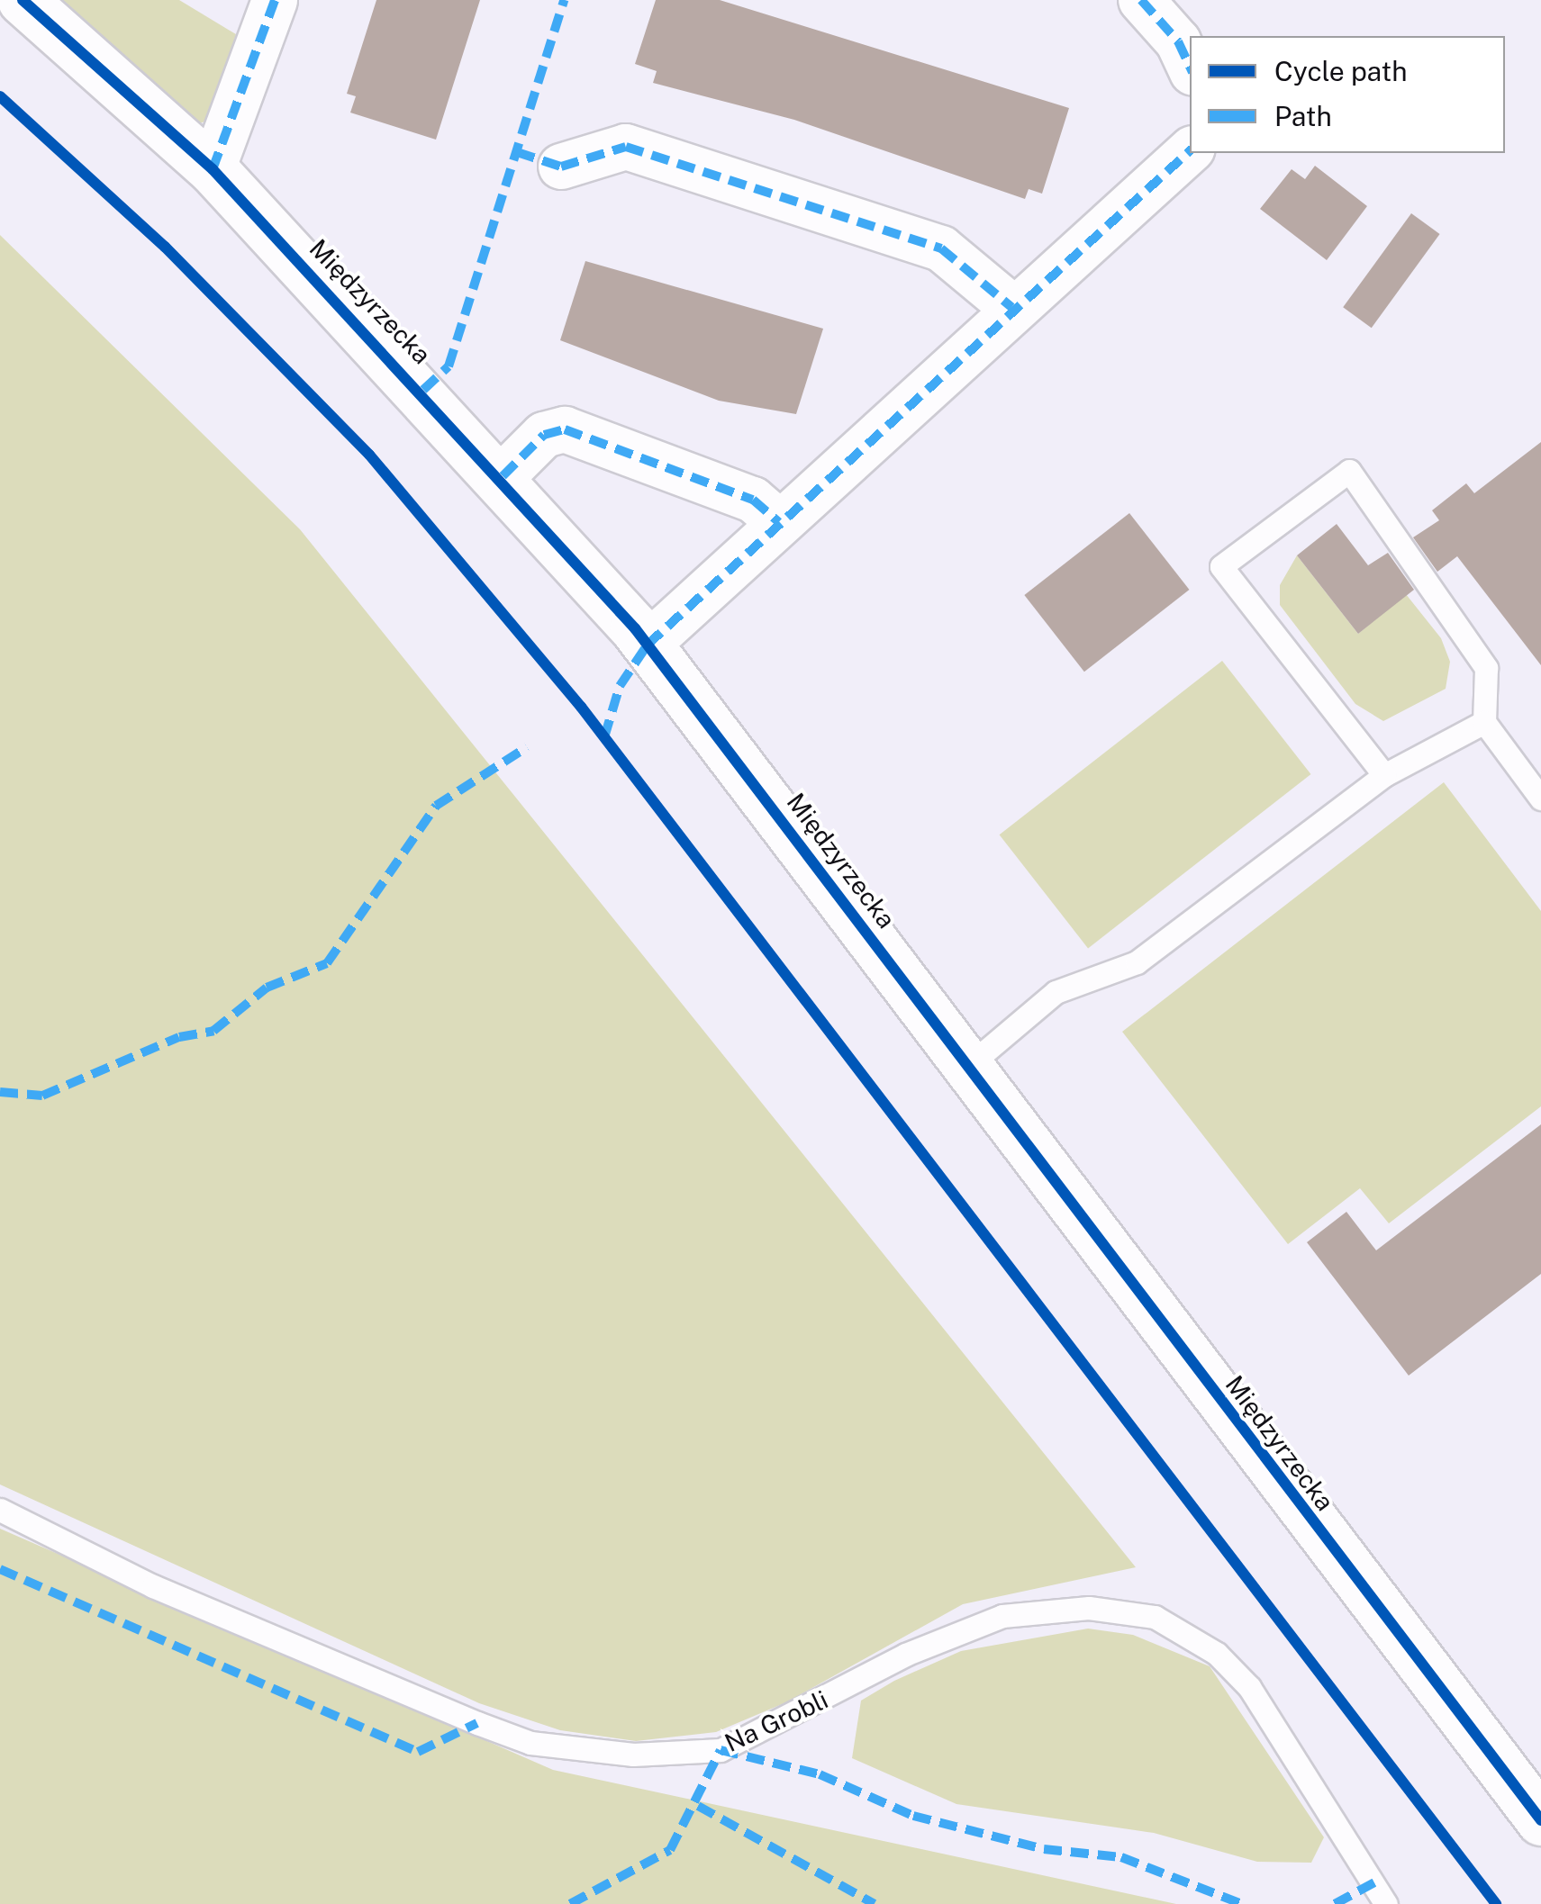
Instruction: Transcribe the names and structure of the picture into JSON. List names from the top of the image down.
{
  "streets": {
    "street": ["Międzyrzecka"],
    "lane": ["Na Grobli"]
  },
  "legend": ["Cycle path", "Path"]
}
